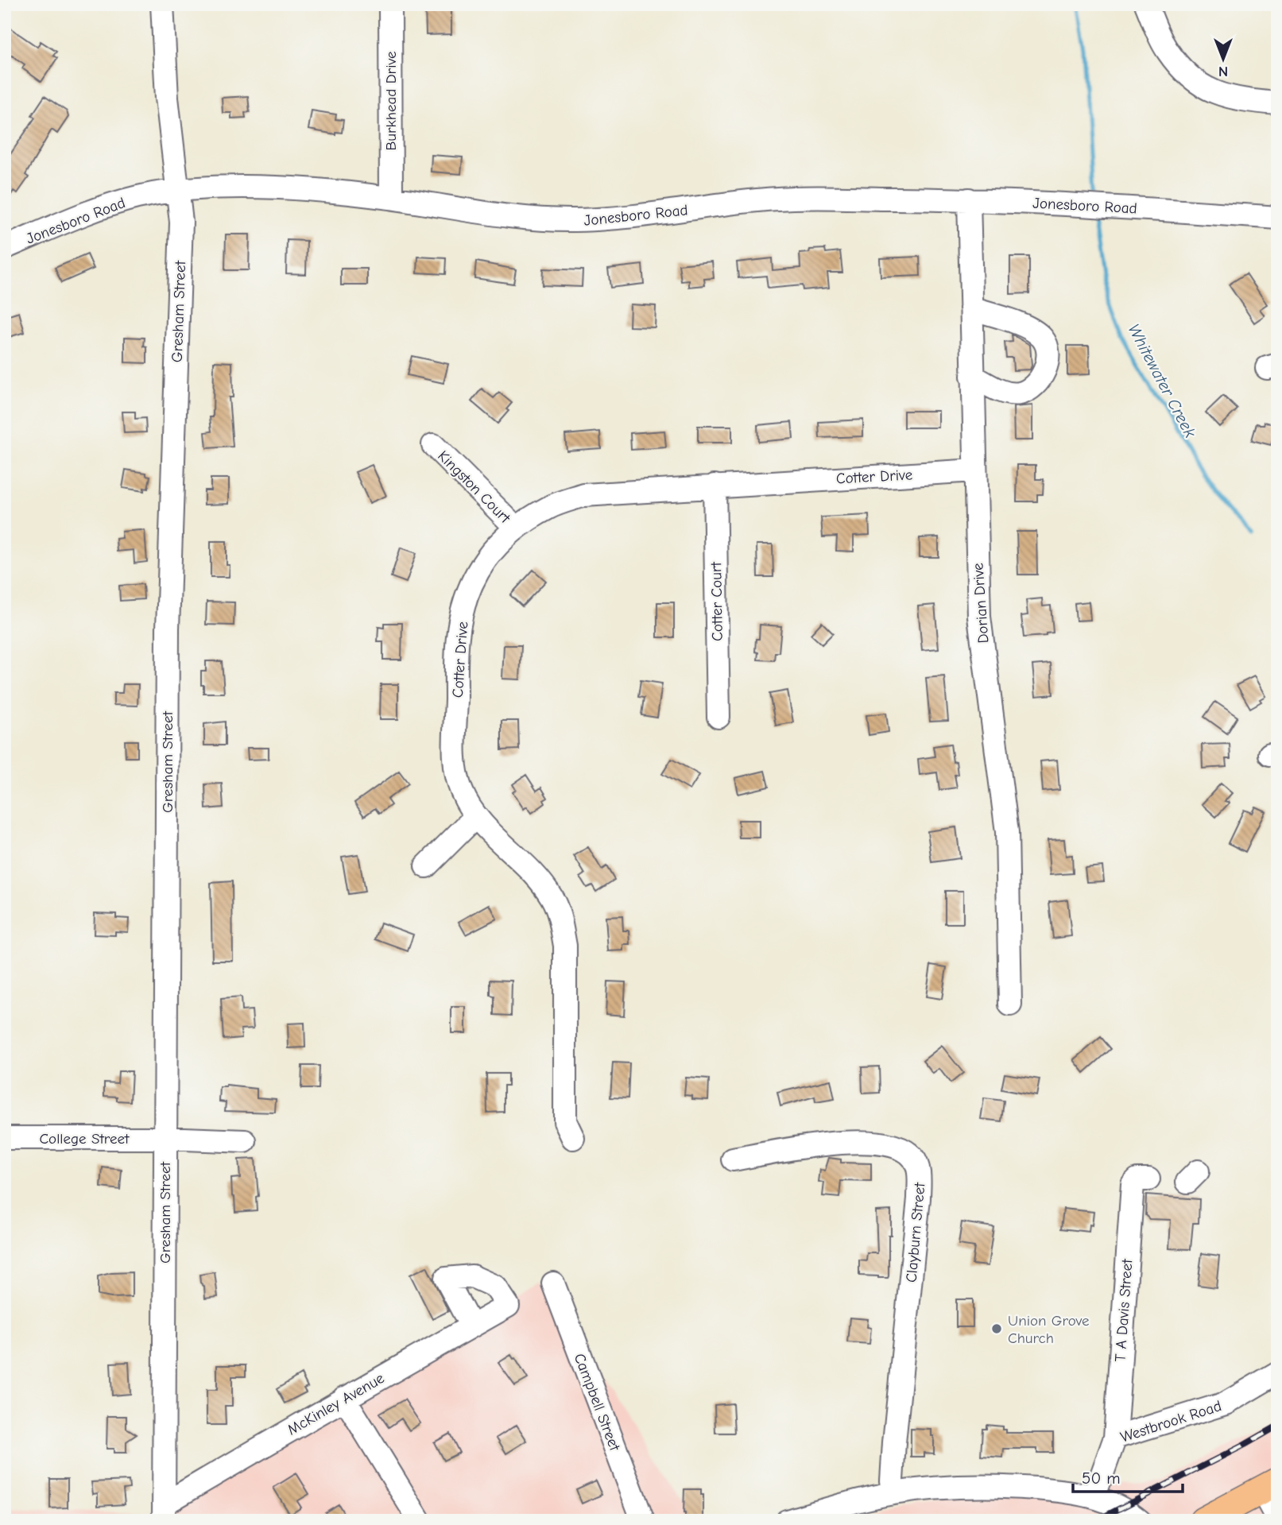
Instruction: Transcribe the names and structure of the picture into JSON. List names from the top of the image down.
{
  "streets": {
    "street": [
      "Burkhead Drive",
      "Jonesboro Road",
      "Gresham Street",
      "Cotter Drive",
      "Kingston Court",
      "Cotter Court",
      "Dorian Drive",
      "College Street",
      "Clayburn Street",
      "T A Davis Street",
      "Campbell Street",
      "McKinley Avenue",
      "Westbrook Road"
    ]
  },
  "crossings": [
    ["Burkhead Drive", "Jonesboro Road"],
    ["Jonesboro Road", "Gresham Street"],
    ["Jonesboro Road", "Dorian Drive"],
    ["Gresham Street", "College Street"],
    ["Gresham Street", "McKinley Avenue"],
    ["Cotter Drive", "Kingston Court"],
    ["Cotter Drive", "Cotter Court"],
    ["Cotter Drive", "Dorian Drive"],
    ["T A Davis Street", "Westbrook Road"]
  ],
  "water": ["Whitewater Creek"],
  "places": ["Union Grove Church"],
  "scale_bar": "50 m",
  "north": "bottom"
}
